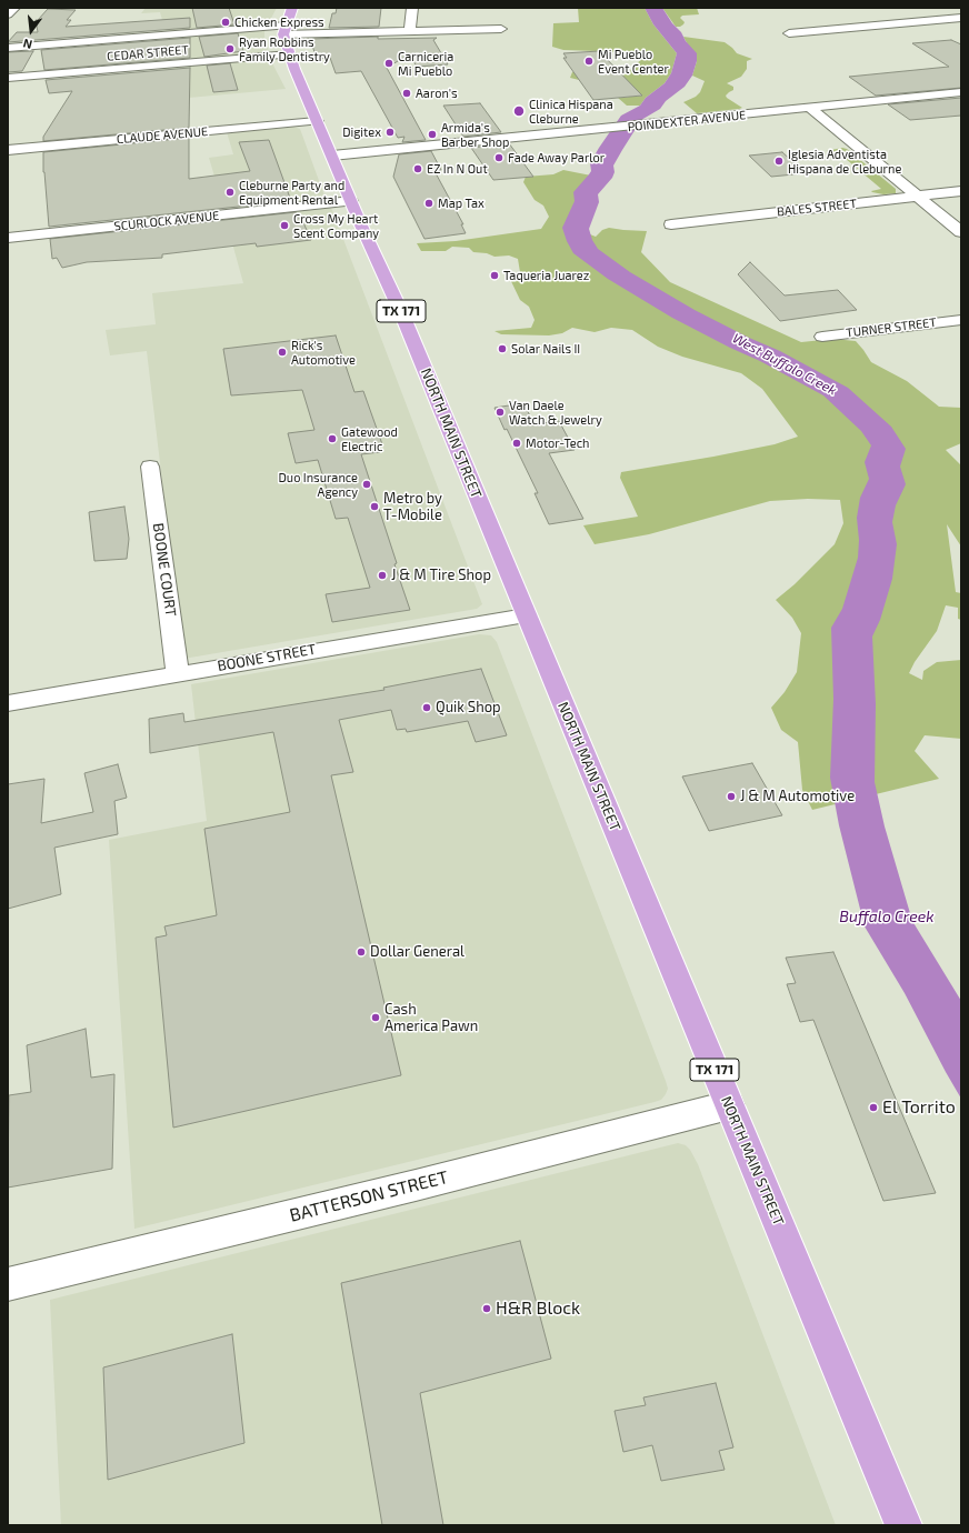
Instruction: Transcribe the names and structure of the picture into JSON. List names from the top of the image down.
{
  "streets": {
    "main road": ["TX 171", "NORTH MAIN STREET"],
    "street": [
      "CEDAR STREET",
      "POINDEXTER AVENUE",
      "CLAUDE AVENUE",
      "BALES STREET",
      "SCURLOCK AVENUE",
      "TURNER STREET",
      "BOONE COURT",
      "BOONE STREET",
      "BATTERSON STREET"
    ]
  },
  "crossings": [
    ["CEDAR STREET", "NORTH MAIN STREET"],
    ["POINDEXTER AVENUE", "NORTH MAIN STREET"],
    ["CLAUDE AVENUE", "NORTH MAIN STREET"],
    ["SCURLOCK AVENUE", "NORTH MAIN STREET"],
    ["NORTH MAIN STREET", "BOONE STREET"],
    ["NORTH MAIN STREET", "BATTERSON STREET"],
    ["BOONE COURT", "BOONE STREET"]
  ],
  "water": ["West Buffalo Creek", "Buffalo Creek"],
  "places": [
    "Chicken Express",
    "Ryan Robbins Family Dentistry",
    "Mi Pueblo Event Center",
    "Carniceria Mi Pueblo",
    "Aaron's",
    "Clinica Hispana Cleburne",
    "Digitex",
    "Armida's Barber Shop",
    "Fade Away Parlor",
    "Iglesia Adventista Hispana de Cleburne",
    "EZ In N Out",
    "Cleburne Party and Equipment Rental",
    "Map Tax",
    "Cross My Heart Scent Company",
    "Taqueria Juarez",
    "Solar Nails II",
    "Rick's Automotive",
    "Van Daele Watch & Jewelry",
    "Gatewood Electric",
    "Motor-Tech",
    "Duo Insurance Agency",
    "Metro by T-Mobile",
    "J & M Tire Shop",
    "Quik Shop",
    "J & M Automotive",
    "Dollar General",
    "Cash America Pawn",
    "El Torrito",
    "H&R Block"
  ],
  "north": "bottom"
}
